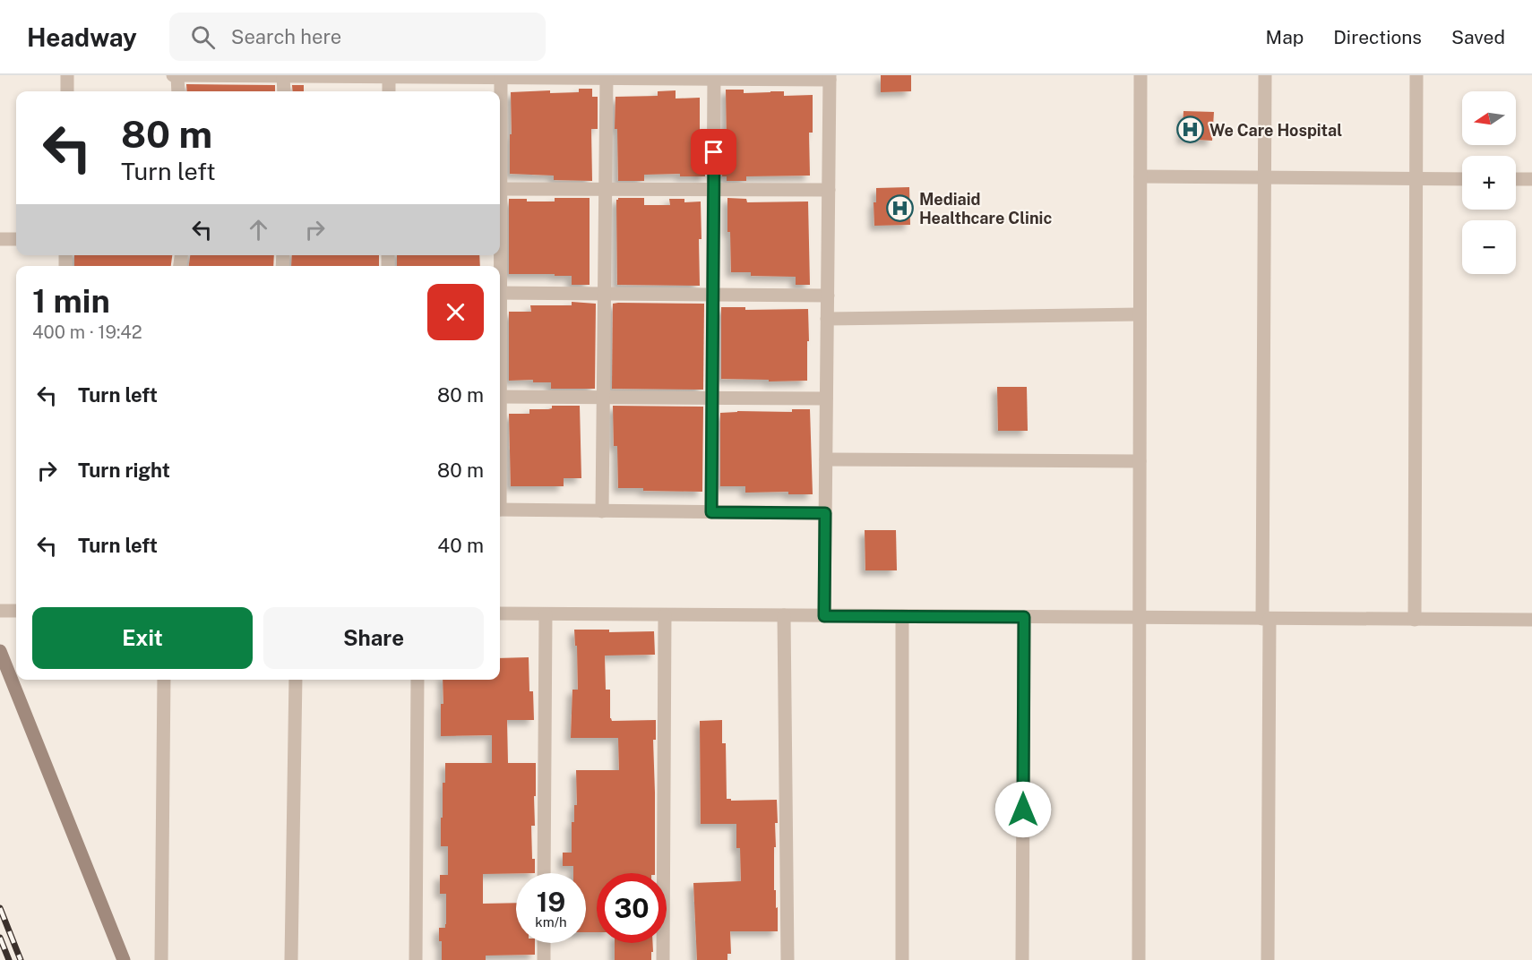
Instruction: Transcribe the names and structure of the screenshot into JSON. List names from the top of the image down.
{
  "places": {
    "hospital": ["We Care Hospital", "Mediaid Healthcare Clinic"]
  },
  "north": "left",
  "page": {
    "header": "Headway",
    "search": "Search here",
    "nav": ["Map", "Directions", "Saved"],
    "map_buttons": ["+", "−"],
    "turn": ["80 m", "Turn left"],
    "heading": ["1 min", "400 m · 19:42"],
    "list": [
      {
        "name": "Turn left",
        "value": "80 m"
      },
      {
        "name": "Turn right",
        "value": "80 m"
      },
      {
        "name": "Turn left",
        "value": "40 m"
      }
    ],
    "buttons": ["Exit", "Share"],
    "speed": "19 km/h",
    "limit": "30"
  }
}
